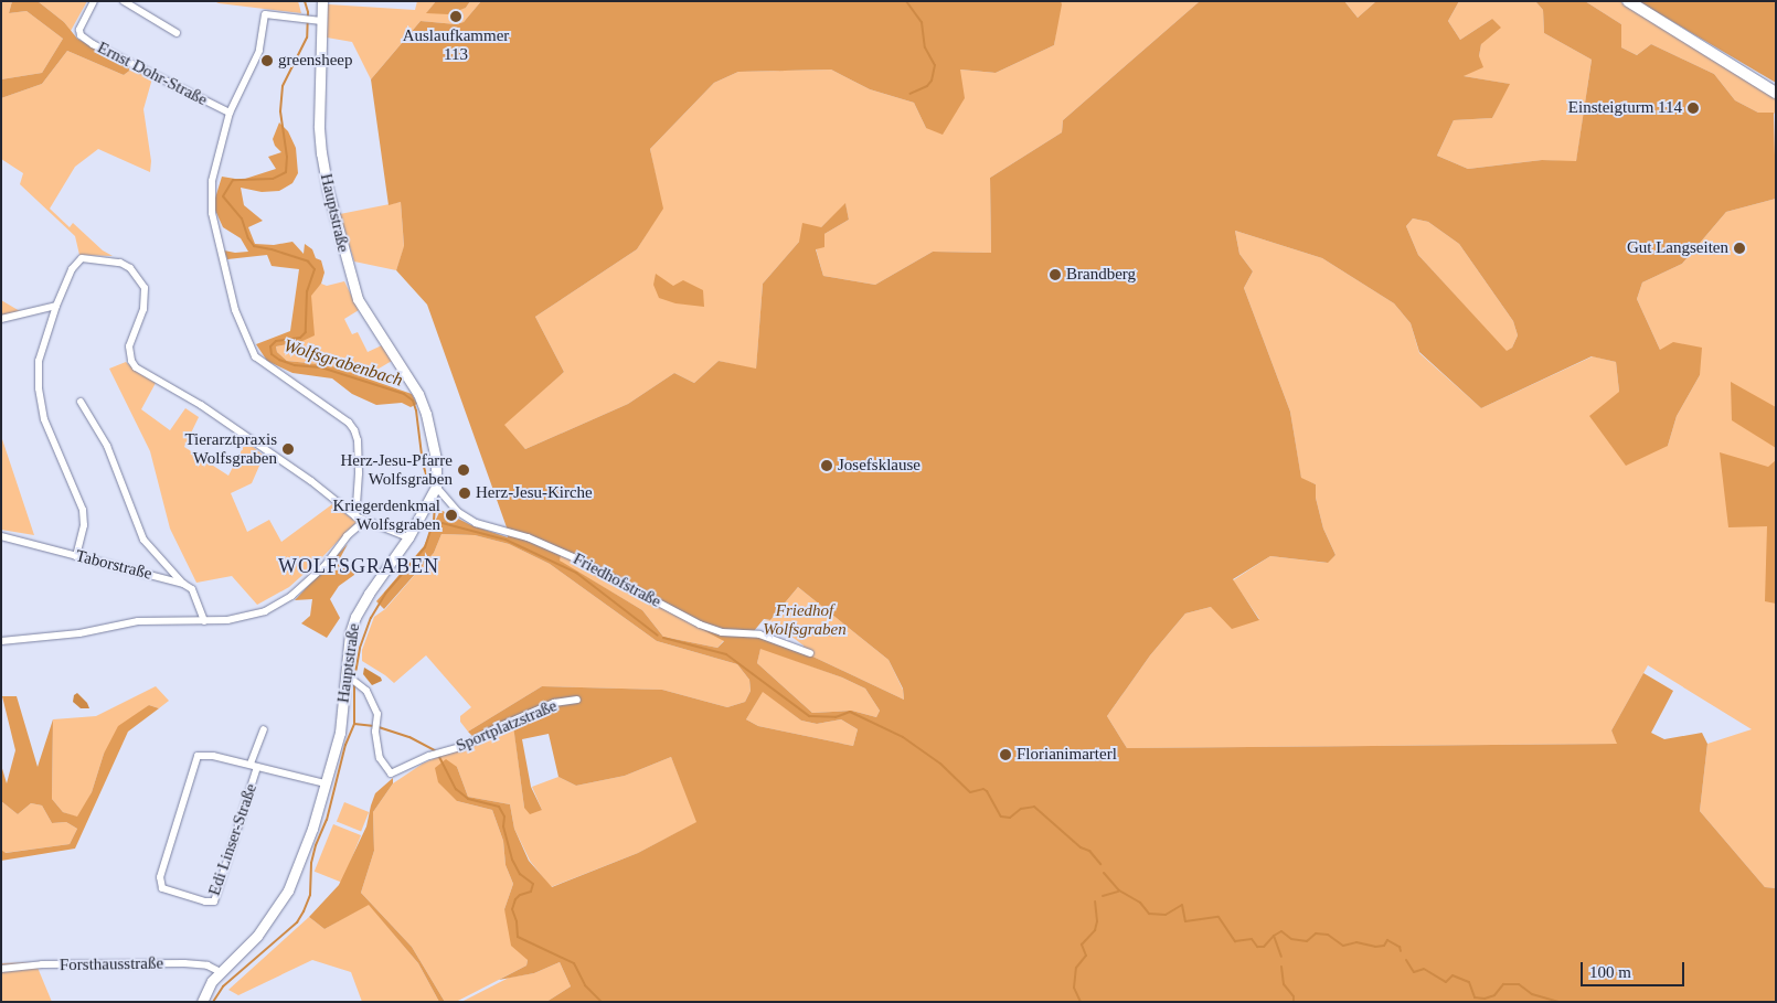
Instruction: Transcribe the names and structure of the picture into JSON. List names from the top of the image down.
{
  "streets": {
    "main road": ["Hauptstraße"],
    "street": [
      "Ernst Dohr-Straße",
      "Taborstraße",
      "Friedhofstraße",
      "Sportplatzstraße",
      "Edi Linser-Straße",
      "Forsthausstraße"
    ]
  },
  "crossings": [
    ["Hauptstraße", "Friedhofstraße"],
    ["Hauptstraße", "Sportplatzstraße"],
    ["Hauptstraße", "Edi Linser-Straße"],
    ["Hauptstraße", "Forsthausstraße"]
  ],
  "districts": ["WOLFSGRABEN"],
  "water": ["Wolfsgrabenbach"],
  "parks": ["Friedhof Wolfsgraben"],
  "places": [
    "Auslaufkammer 113",
    "greensheep",
    "Einsteigturm 114",
    "Gut Langseiten",
    "Brandberg",
    "Tierarztpraxis Wolfsgraben",
    "Josefsklause",
    "Herz-Jesu-Pfarre Wolfsgraben",
    "Herz-Jesu-Kirche",
    "Kriegerdenkmal Wolfsgraben",
    "Florianimarterl"
  ],
  "scale_bar": "100 m"
}
